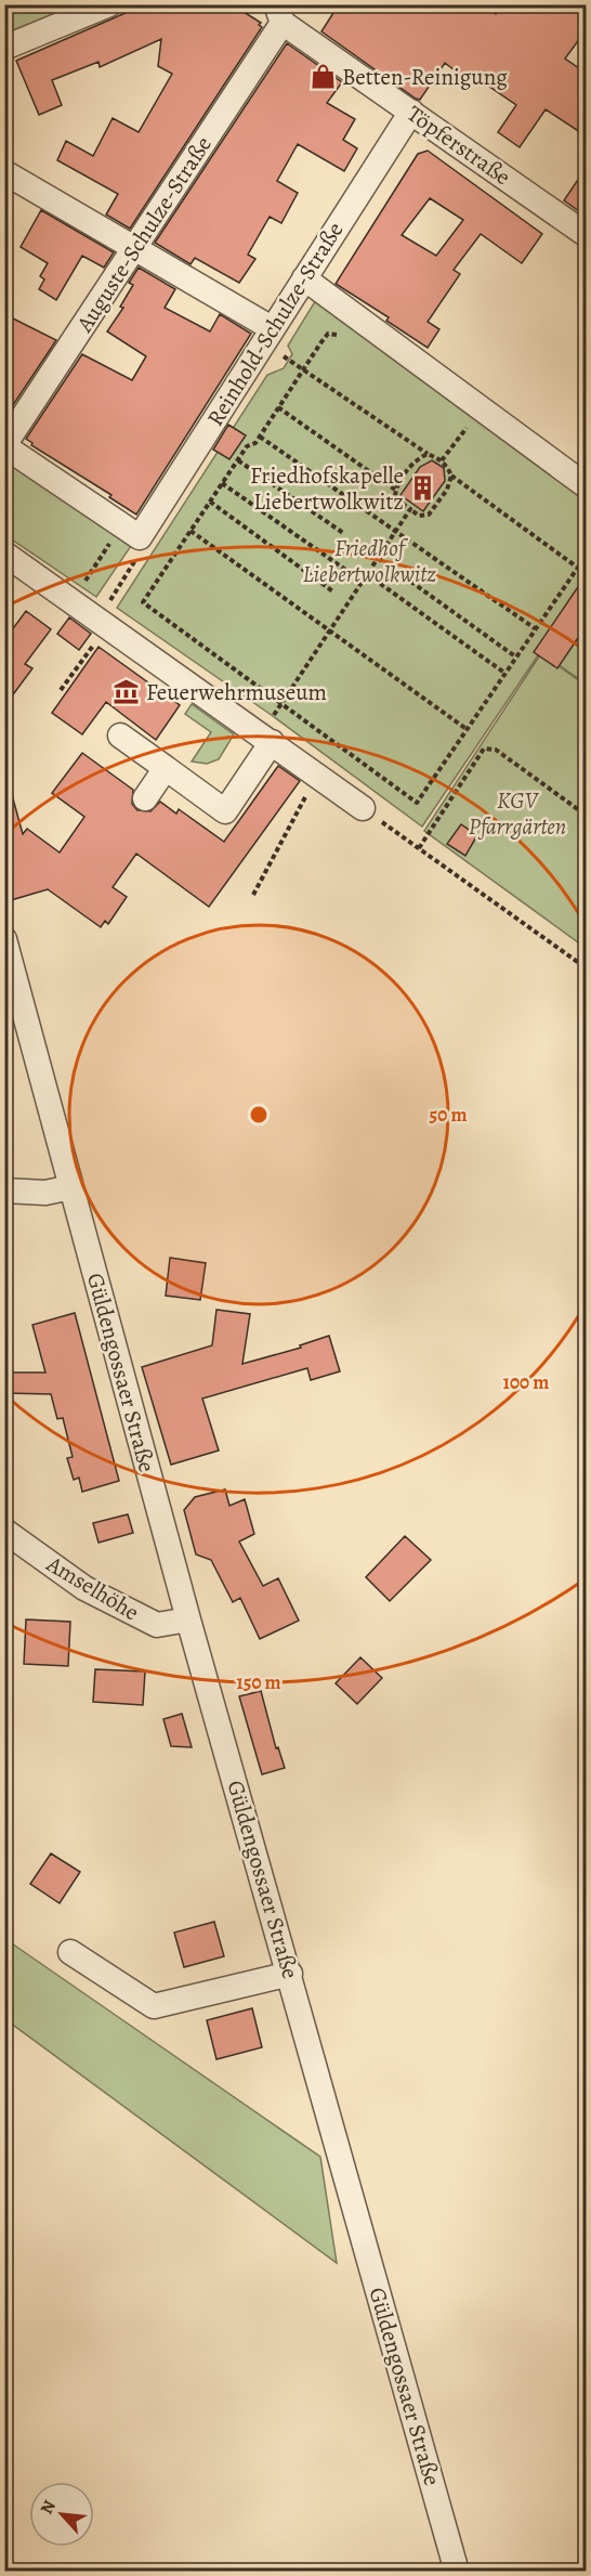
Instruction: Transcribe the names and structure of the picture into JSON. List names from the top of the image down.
{
  "streets": {
    "street": [
      "Töpferstraße",
      "Auguste-Schulze-Straße",
      "Reinhold-Schulze-Straße",
      "Güldengossaer Straße",
      "Amselhöhe"
    ]
  },
  "crossings": [
    ["Töpferstraße", "Auguste-Schulze-Straße"],
    ["Töpferstraße", "Reinhold-Schulze-Straße"],
    ["Güldengossaer Straße", "Amselhöhe"]
  ],
  "parks": ["Friedhof Liebertwolkwitz", "KGV Pfarrgärten"],
  "places": {
    "shop": ["Betten-Reinigung"],
    "building": ["Friedhofskapelle Liebertwolkwitz"],
    "museum": ["Feuerwehrmuseum"]
  },
  "north": "top left",
  "rings": ["50 m", "100 m", "150 m"]
}
